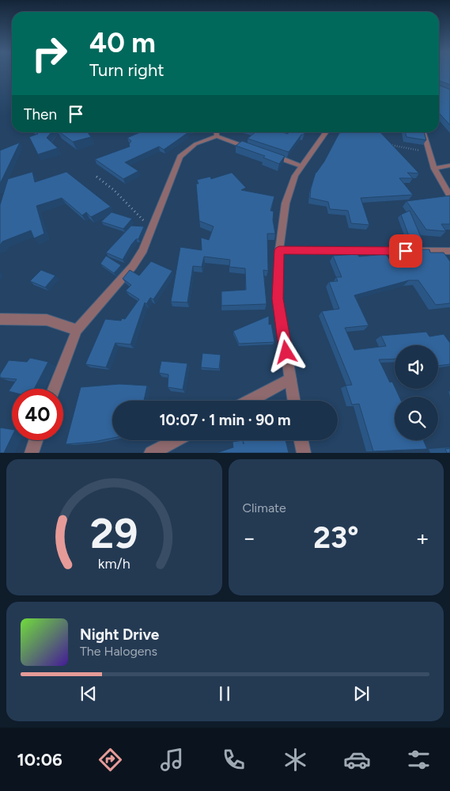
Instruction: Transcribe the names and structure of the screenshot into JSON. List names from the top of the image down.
{
  "page": {
    "turn": ["40 m", "Turn right"],
    "then": "Then",
    "limit": "40",
    "trip": "10:07 · 1 min · 90 m",
    "tile": "Climate",
    "heat": ["−", "23°", "+"],
    "song": ["Night Drive", "The Halogens"],
    "tabs": "10:06",
    "gauge": ["29", "km/h"]
  }
}
